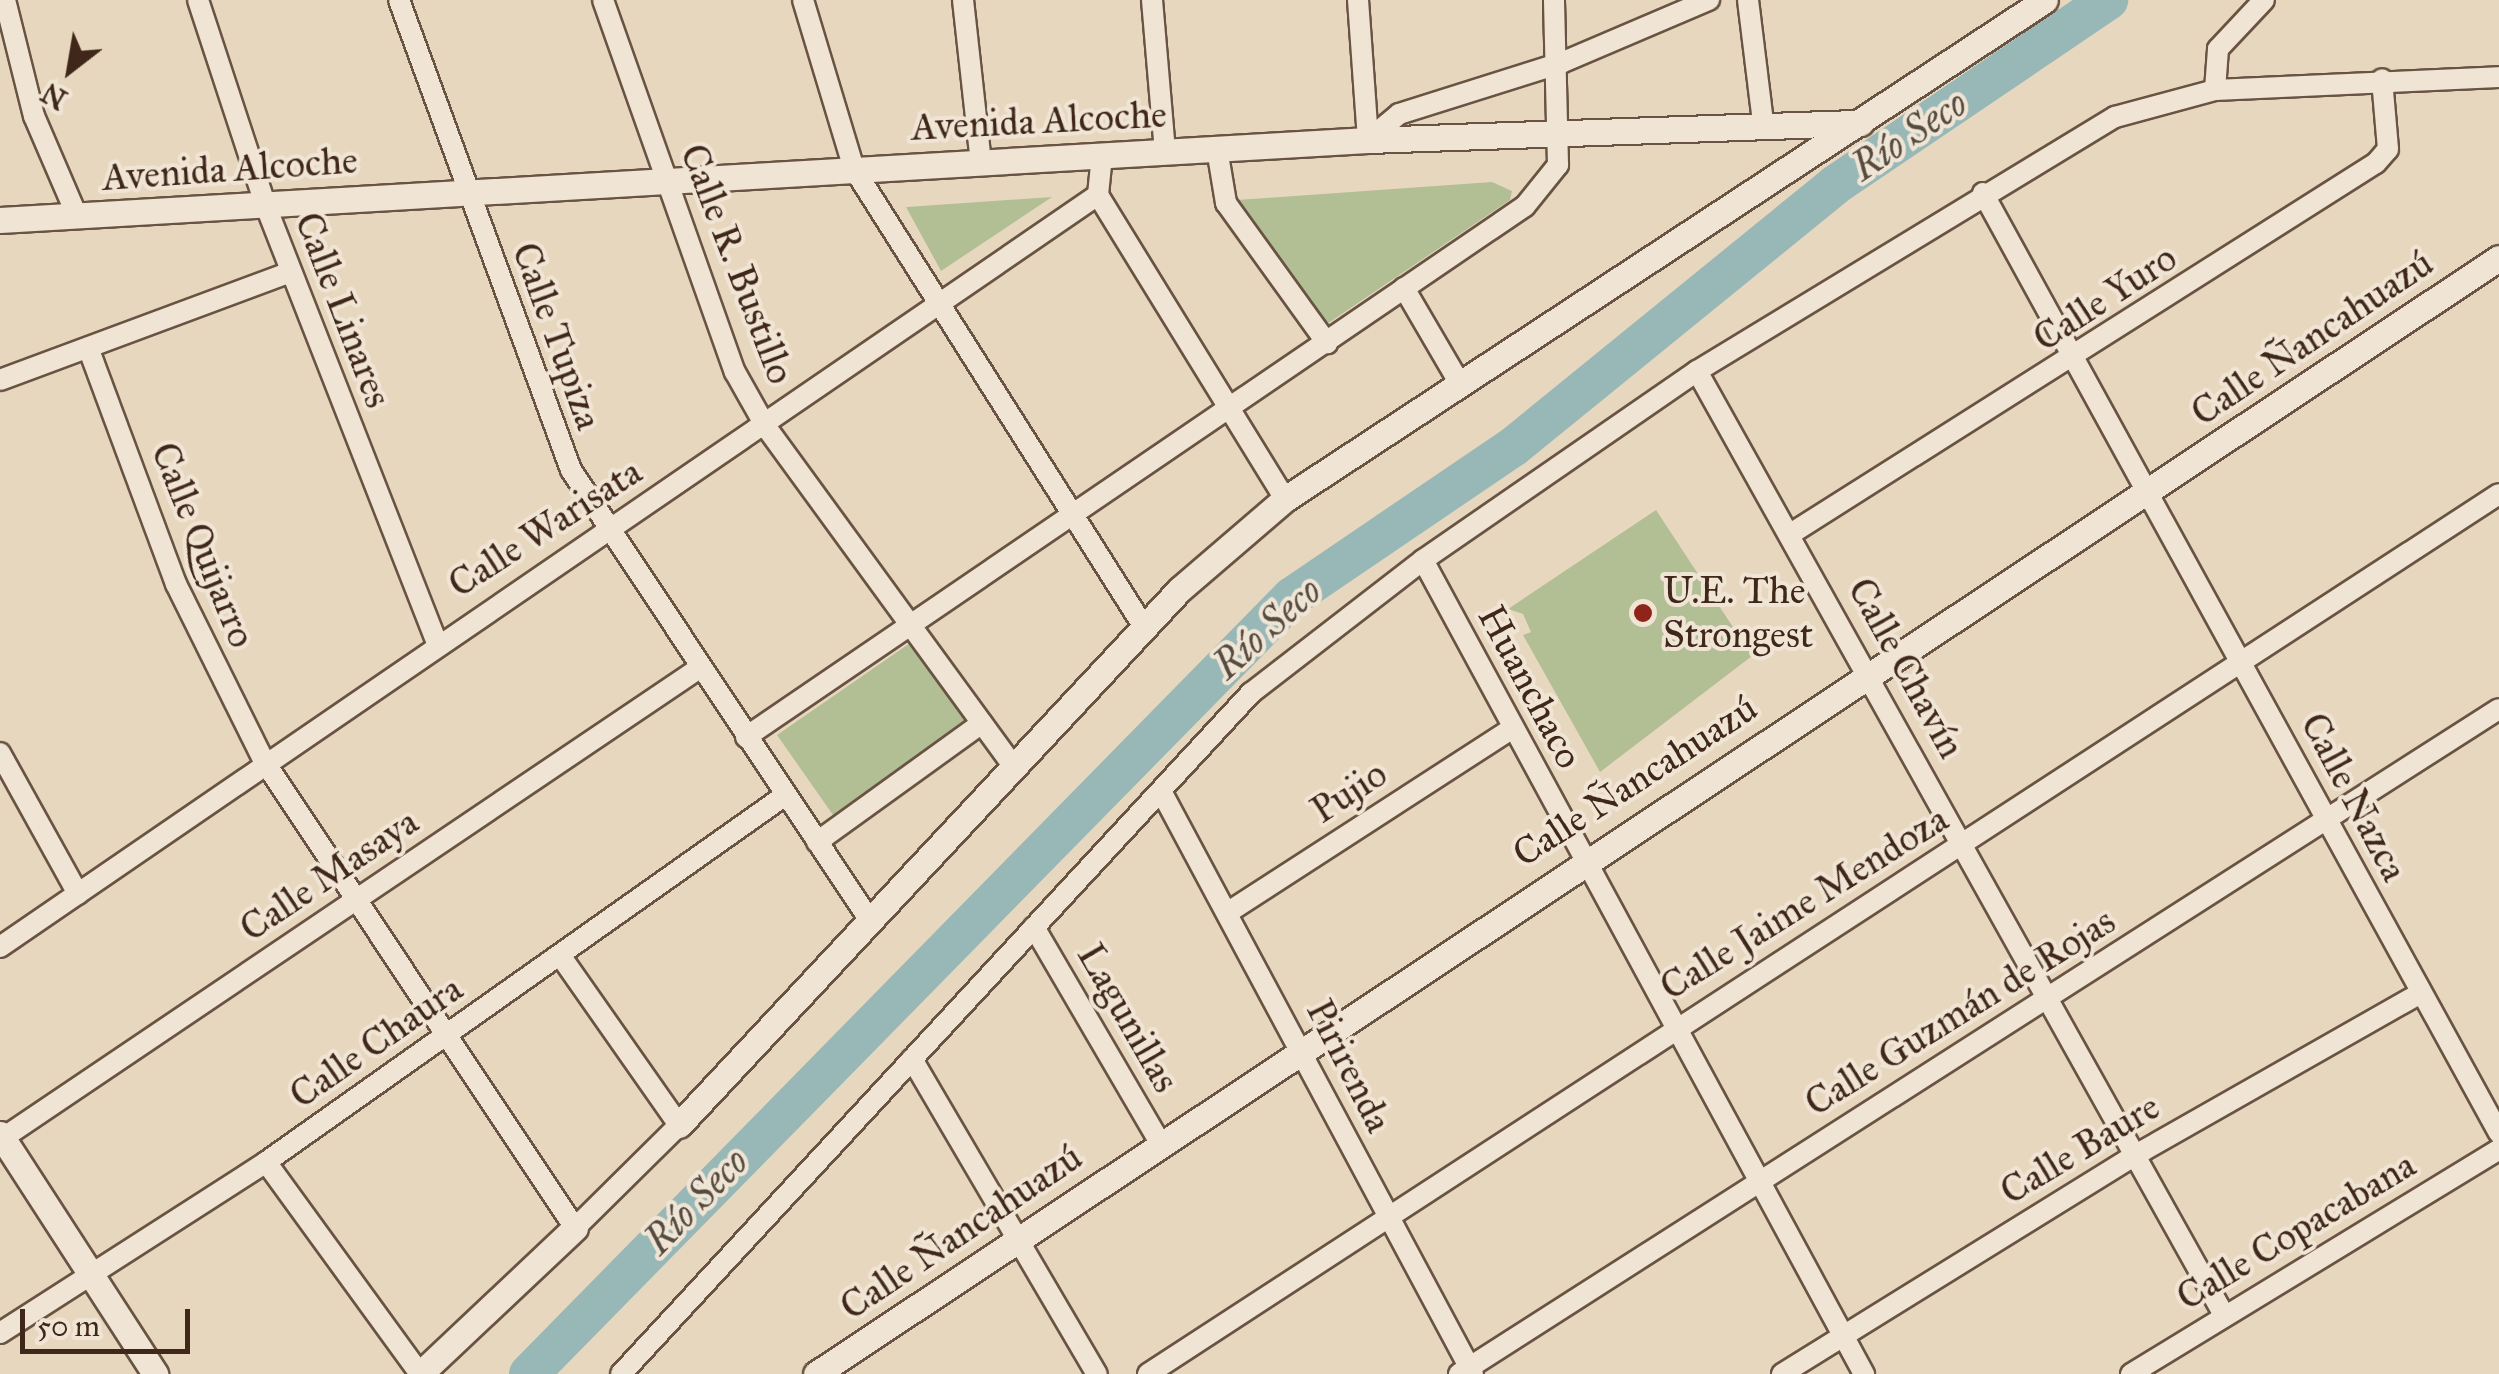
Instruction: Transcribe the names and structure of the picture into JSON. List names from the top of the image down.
{
  "streets": {
    "street": [
      "Avenida Alcoche",
      "Calle R. Bustillo",
      "Calle Yuro",
      "Calle Linares",
      "Calle Tupiza",
      "Calle Ñancahuazú",
      "Calle Warisata",
      "Calle Quijarro",
      "Calle Chavín",
      "Huanchaco",
      "Pujio",
      "Calle Nazca",
      "Calle Masaya",
      "Calle Jaime Mendoza",
      "Calle Guzmán de Rojas",
      "Lagunillas",
      "Calle Chaura",
      "Pirirenda",
      "Calle Baure",
      "Calle Copacabana"
    ]
  },
  "crossings": [
    ["Avenida Alcoche", "Calle R. Bustillo"],
    ["Avenida Alcoche", "Calle Linares"],
    ["Avenida Alcoche", "Calle Tupiza"],
    ["Calle R. Bustillo", "Calle Warisata"],
    ["Calle Yuro", "Calle Chavín"],
    ["Calle Yuro", "Calle Nazca"],
    ["Calle Linares", "Calle Warisata"],
    ["Calle Tupiza", "Calle Warisata"],
    ["Calle Tupiza", "Calle Masaya"],
    ["Calle Tupiza", "Calle Chaura"],
    ["Calle Ñancahuazú", "Calle Chavín"],
    ["Calle Ñancahuazú", "Huanchaco"],
    ["Calle Ñancahuazú", "Calle Nazca"],
    ["Calle Ñancahuazú", "Lagunillas"],
    ["Calle Ñancahuazú", "Pirirenda"],
    ["Calle Warisata", "Calle Quijarro"],
    ["Calle Quijarro", "Calle Masaya"],
    ["Calle Quijarro", "Calle Chaura"],
    ["Calle Chavín", "Calle Jaime Mendoza"],
    ["Calle Chavín", "Calle Guzmán de Rojas"],
    ["Calle Chavín", "Calle Baure"],
    ["Calle Chavín", "Calle Copacabana"],
    ["Huanchaco", "Pujio"],
    ["Huanchaco", "Calle Jaime Mendoza"],
    ["Huanchaco", "Calle Guzmán de Rojas"],
    ["Huanchaco", "Calle Baure"],
    ["Pujio", "Pirirenda"],
    ["Calle Nazca", "Calle Jaime Mendoza"],
    ["Calle Nazca", "Calle Guzmán de Rojas"],
    ["Calle Nazca", "Calle Baure"],
    ["Calle Jaime Mendoza", "Pirirenda"],
    ["Calle Guzmán de Rojas", "Pirirenda"]
  ],
  "water": ["Río Seco"],
  "places": ["U.E. The Strongest"],
  "scale_bar": "50 m",
  "north": "bottom left"
}
